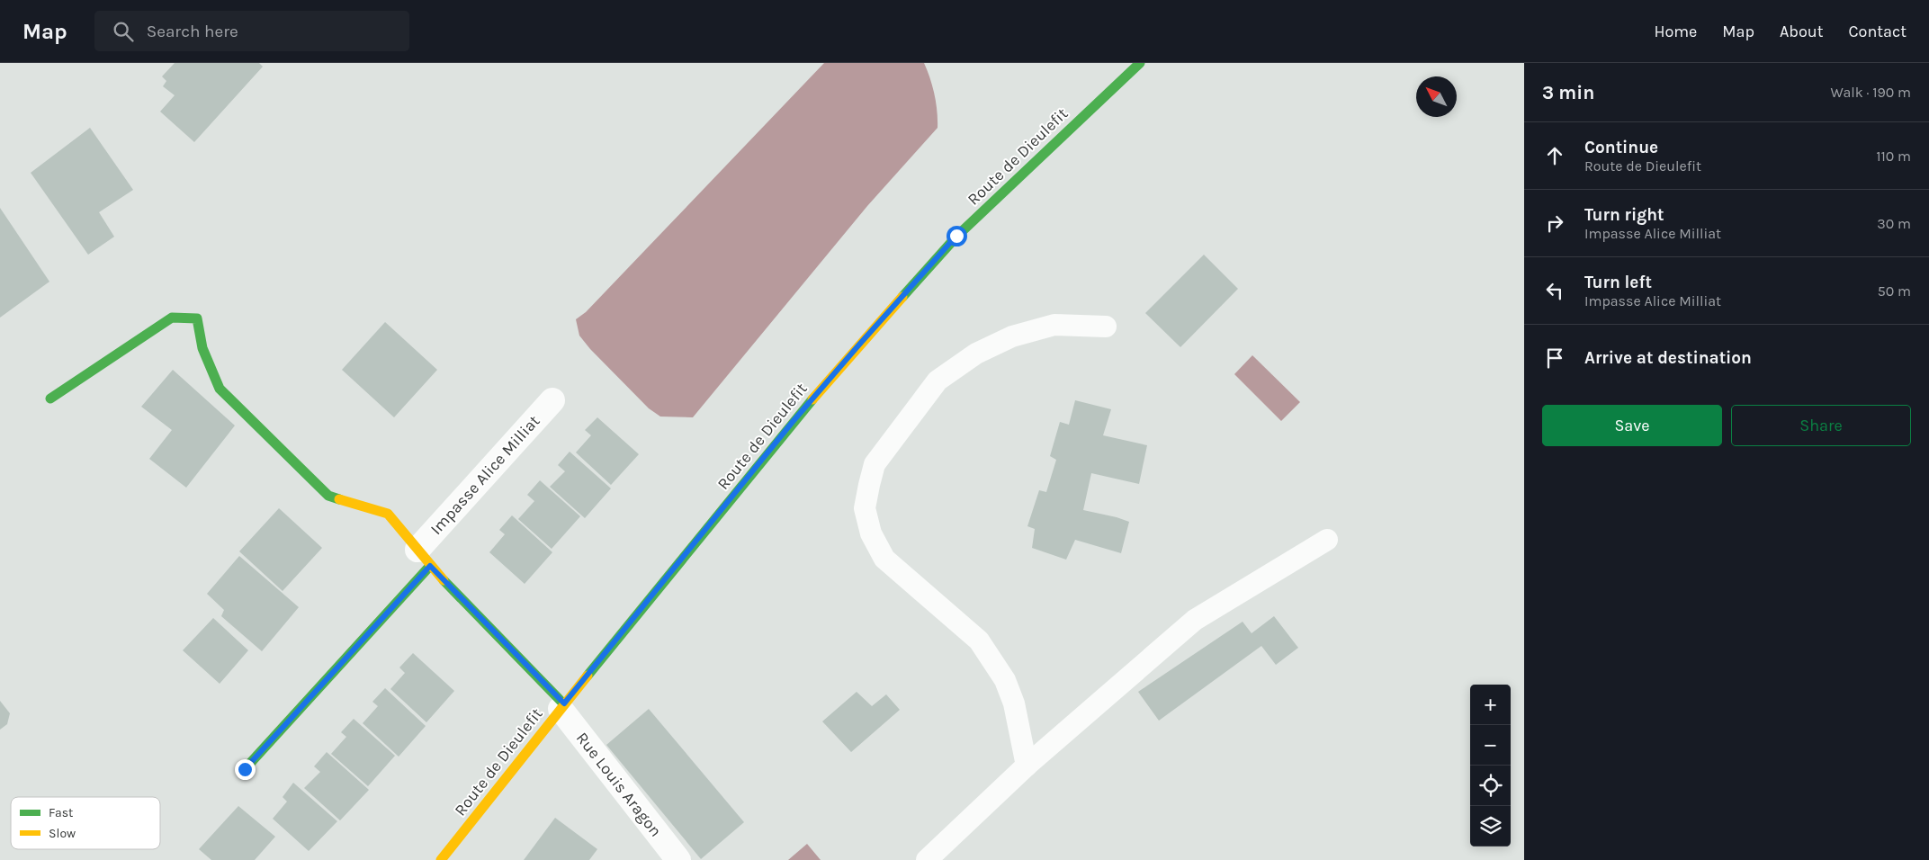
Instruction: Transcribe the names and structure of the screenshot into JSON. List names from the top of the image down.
{
  "streets": {
    "main road": ["Route de Dieulefit", "Impasse Alice Milliat"],
    "street": ["Rue Louis Aragon"]
  },
  "crossings": [
    ["Route de Dieulefit", "Impasse Alice Milliat"],
    ["Route de Dieulefit", "Rue Louis Aragon"],
    ["Impasse Alice Milliat", "Rue Louis Aragon"]
  ],
  "legend": ["Fast", "Slow"],
  "north": "top left",
  "page": {
    "header": "Map",
    "search": "Search here",
    "nav": [
      "Home",
      "Map",
      "About",
      "Contact"
    ],
    "heading": ["3 min", "Walk · 190 m"],
    "list": [
      ["Continue", "Route de Dieulefit", "110 m"],
      ["Turn right", "Impasse Alice Milliat", "30 m"],
      ["Turn left", "Impasse Alice Milliat", "50 m"],
      "Arrive at destination"
    ],
    "buttons": ["Save", "Share"],
    "map_buttons": ["+", "−"]
  }
}
